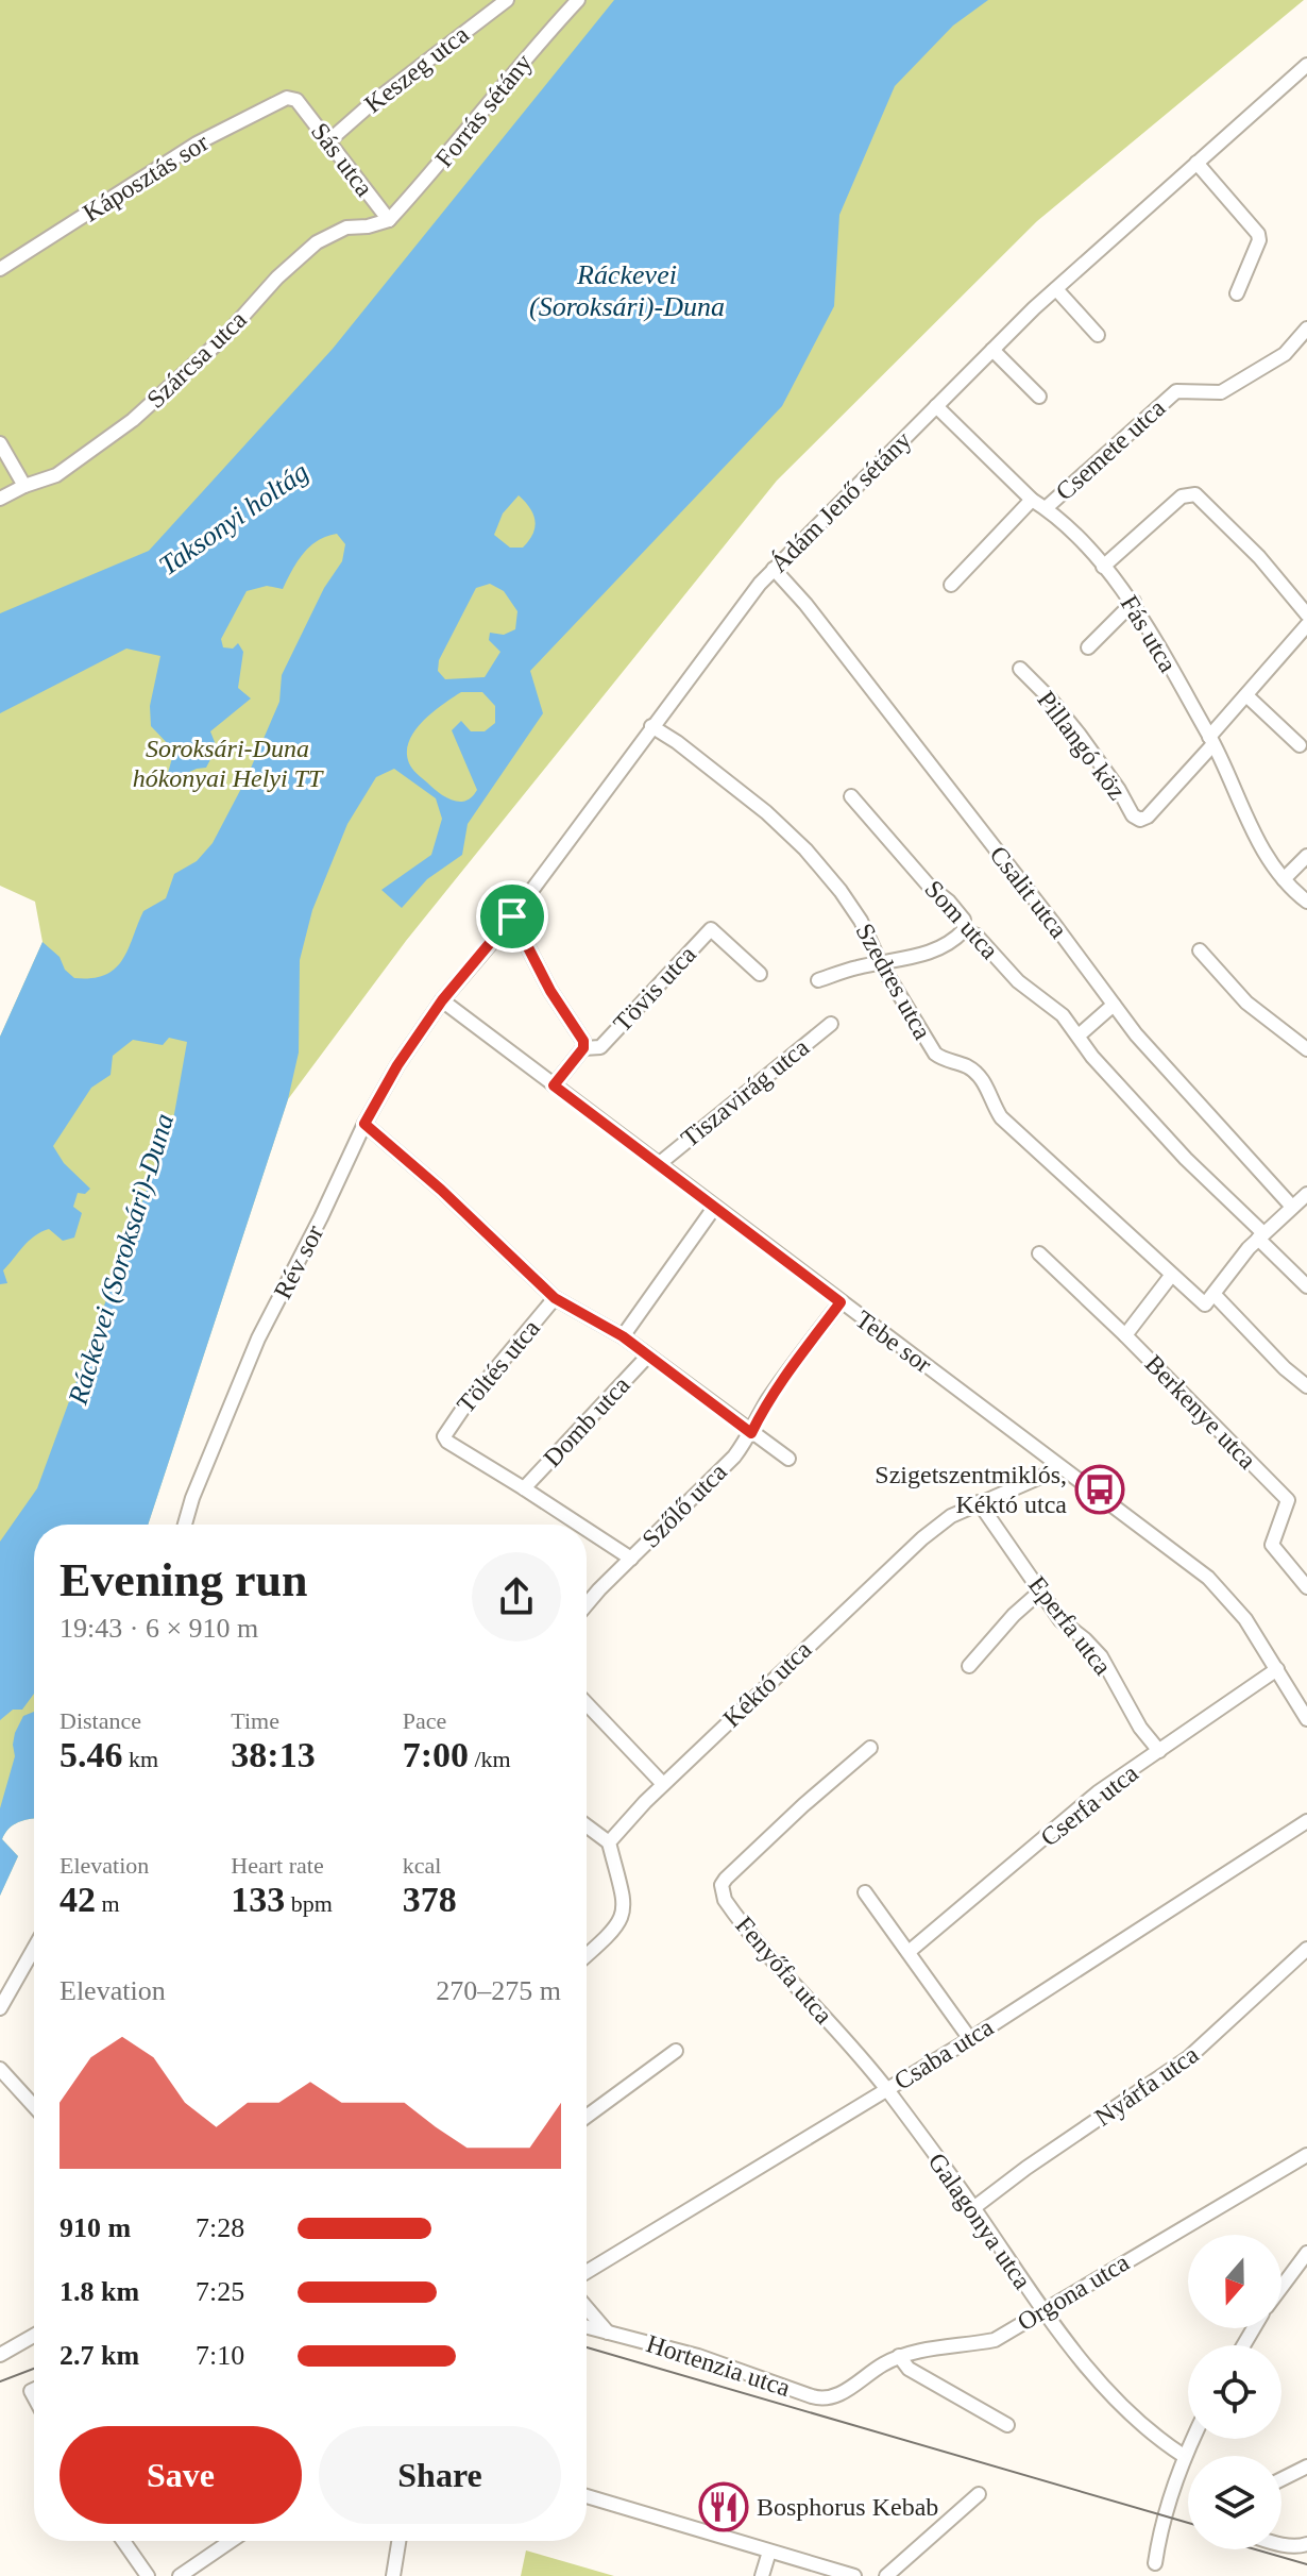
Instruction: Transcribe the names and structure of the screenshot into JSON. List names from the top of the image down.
{
  "streets": {
    "street": [
      "Keszeg utca",
      "Forrás sétány",
      "Sás utca",
      "Káposztás sor",
      "Szárcsa utca",
      "Csemete utca",
      "Ádám Jenő sétány",
      "Fás utca",
      "Pillangó köz",
      "Csalit utca",
      "Som utca",
      "Szedres utca",
      "Tövis utca",
      "Tiszavirág utca",
      "Rév sor",
      "Tebe sor",
      "Töltés utca",
      "Berkenye utca",
      "Domb utca",
      "Szőlő utca",
      "Eperfa utca",
      "Kéktó utca",
      "Cserfa utca",
      "Fenyőfa utca",
      "Csaba utca",
      "Nyárfa utca",
      "Galagonya utca",
      "Orgona utca",
      "Hortenzia utca"
    ]
  },
  "crossings": [
    ["Keszeg utca", "Sás utca"],
    ["Forrás sétány", "Sás utca"],
    ["Forrás sétány", "Szárcsa utca"],
    ["Sás utca", "Káposztás sor"],
    ["Sás utca", "Szárcsa utca"],
    ["Csemete utca", "Fás utca"],
    ["Ádám Jenő sétány", "Fás utca"],
    ["Ádám Jenő sétány", "Csalit utca"],
    ["Ádám Jenő sétány", "Szedres utca"],
    ["Ádám Jenő sétány", "Tövis utca"],
    ["Ádám Jenő sétány", "Rév sor"],
    ["Ádám Jenő sétány", "Tebe sor"],
    ["Fás utca", "Pillangó köz"],
    ["Tövis utca", "Tebe sor"],
    ["Tiszavirág utca", "Tebe sor"],
    ["Rév sor", "Tebe sor"],
    ["Tebe sor", "Szőlő utca"],
    ["Tebe sor", "Kéktó utca"],
    ["Tebe sor", "Cserfa utca"],
    ["Töltés utca", "Domb utca"],
    ["Eperfa utca", "Kéktó utca"],
    ["Eperfa utca", "Cserfa utca"],
    ["Fenyőfa utca", "Csaba utca"],
    ["Fenyőfa utca", "Galagonya utca"],
    ["Csaba utca", "Galagonya utca"],
    ["Nyárfa utca", "Galagonya utca"],
    ["Galagonya utca", "Orgona utca"],
    ["Orgona utca", "Hortenzia utca"]
  ],
  "water": ["Ráckevei (Soroksári)-Duna", "Taksonyi holtág"],
  "parks": ["Soroksári-Duna hókonyai Helyi TT"],
  "places": {
    "bus stop": ["Szigetszentmiklós, Kéktó utca"],
    "restaurant": ["Bosphorus Kebab"]
  },
  "north": "bottom",
  "page": {
    "heading": ["Evening run", "19:43 · 6 × 910 m"],
    "stats": [
      ["Distance", "5.46 km"],
      ["Time", "38:13"],
      ["Pace", "7:00 /km"],
      ["Elevation", "42 m"],
      ["Heart rate", "133 bpm"],
      ["kcal", "378"]
    ],
    "chart": ["Elevation", "270–275 m"],
    "list": [
      {
        "name": "910 m",
        "note": "7:28"
      },
      {
        "name": "1.8 km",
        "note": "7:25"
      },
      {
        "name": "2.7 km",
        "note": "7:10"
      }
    ],
    "buttons": ["Save", "Share"]
  }
}
